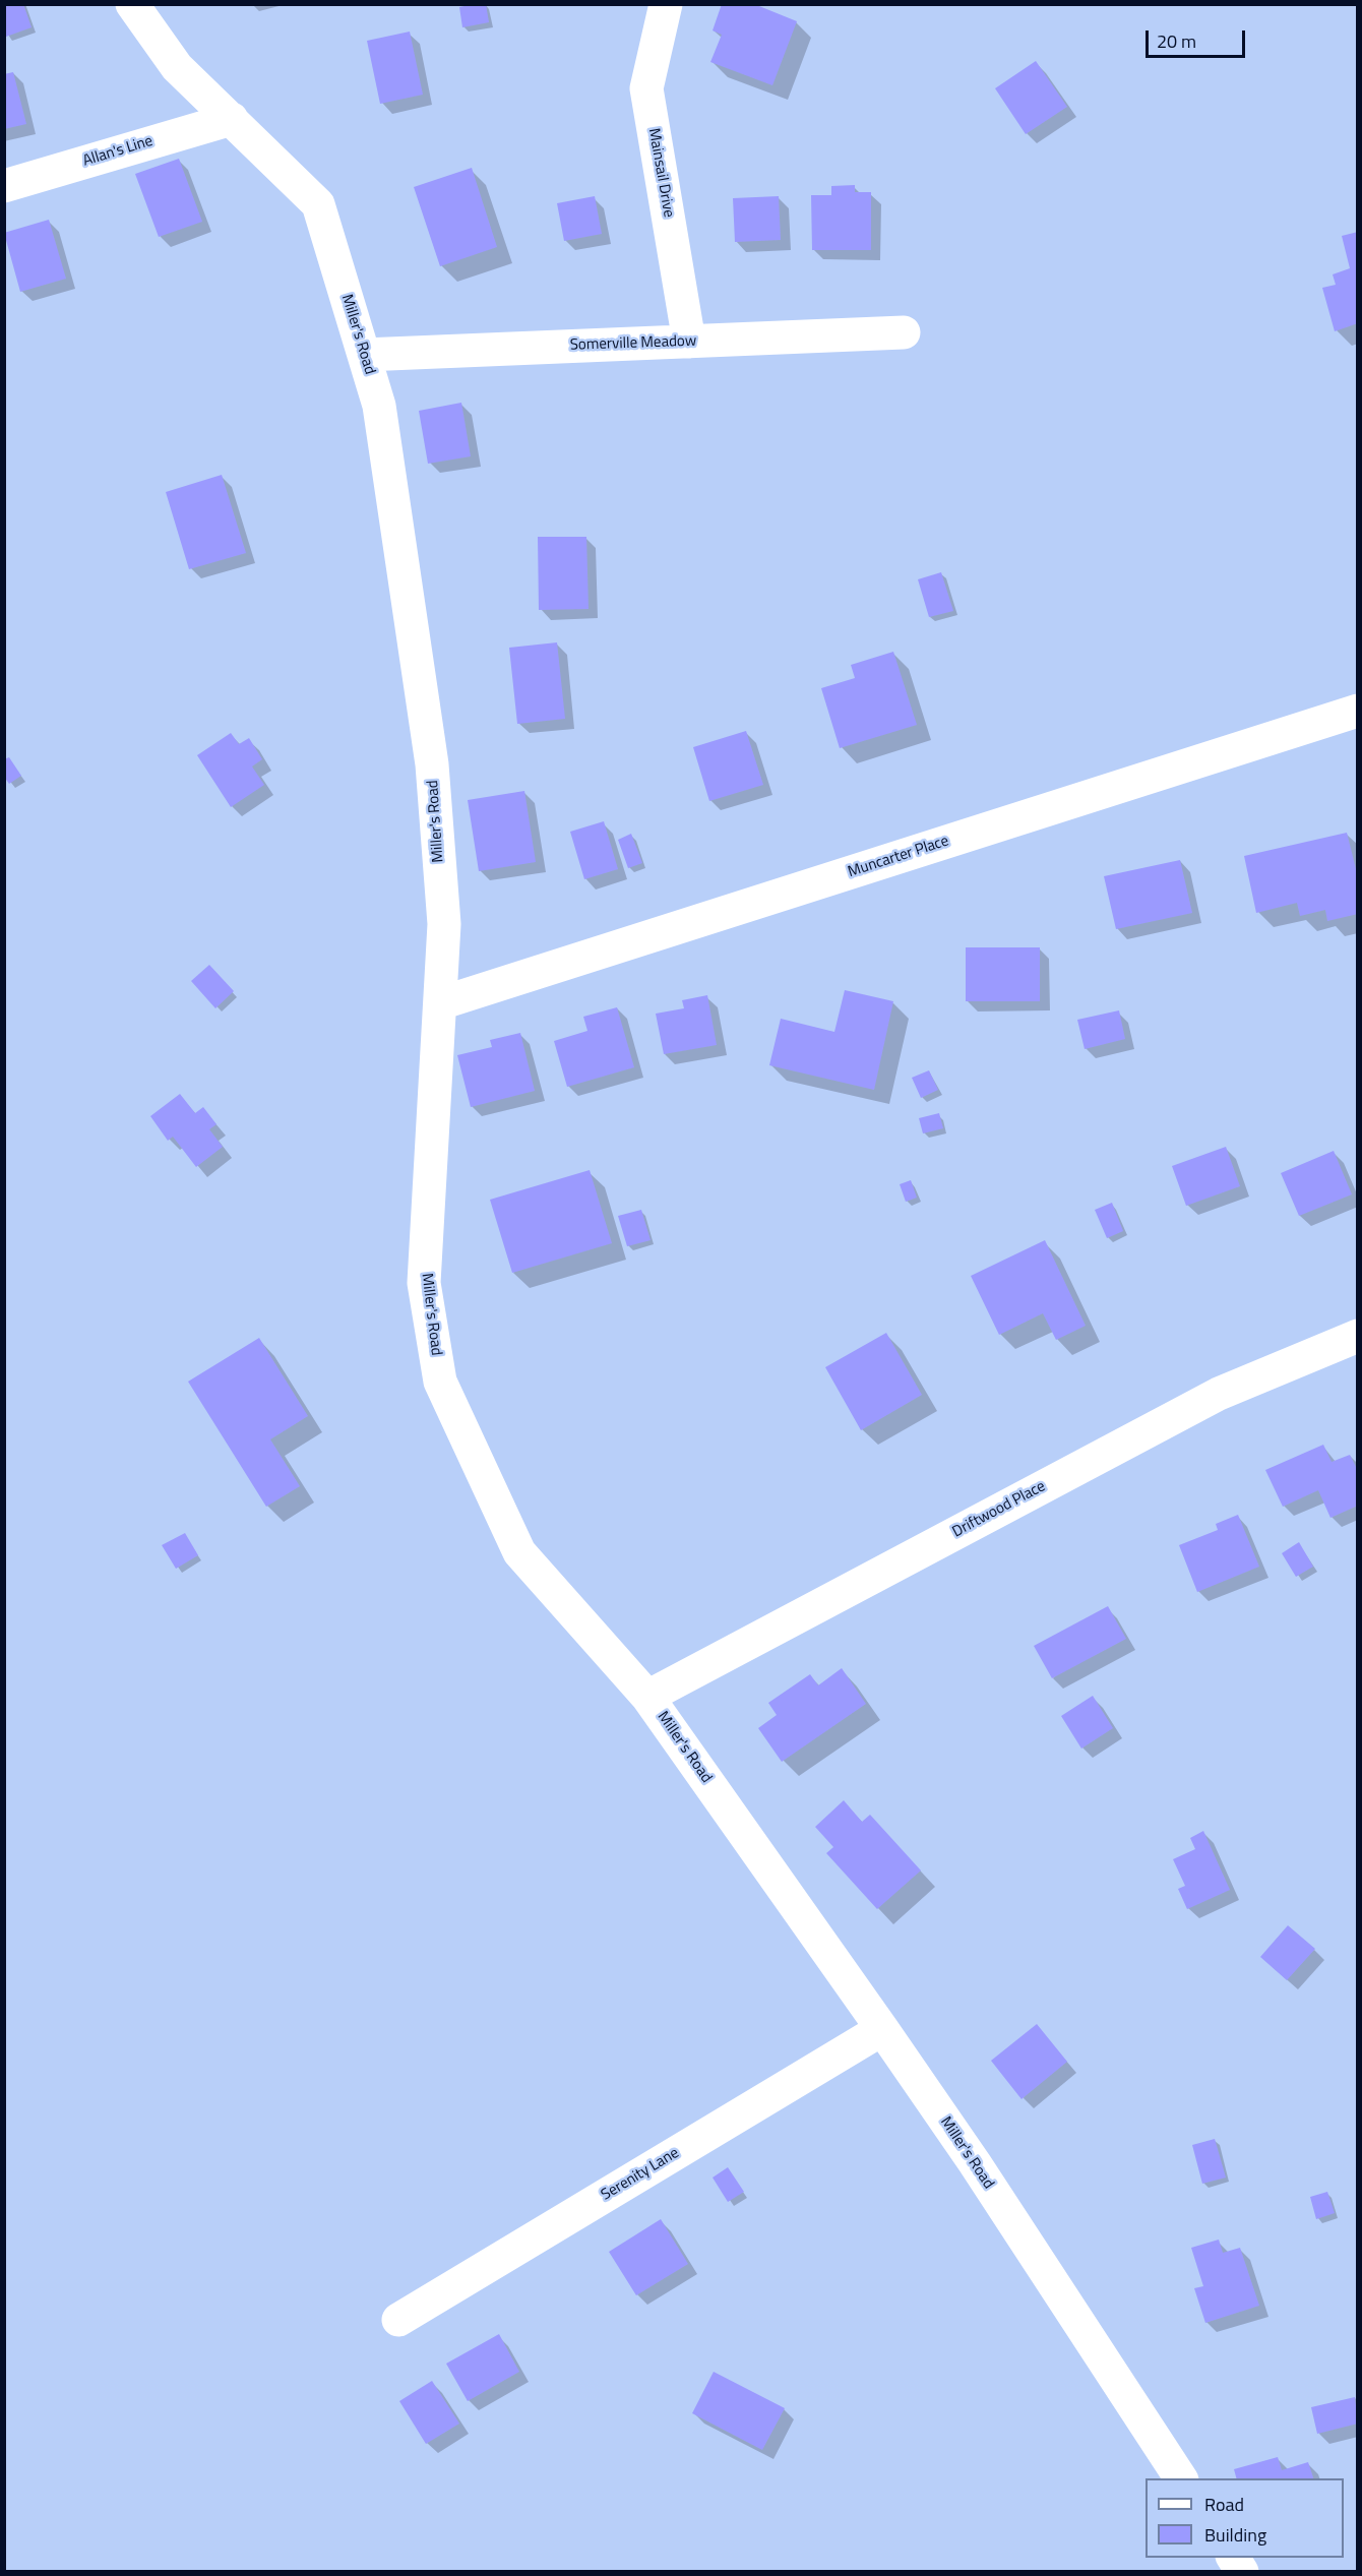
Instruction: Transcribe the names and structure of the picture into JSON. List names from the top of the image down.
{
  "streets": {
    "street": [
      "Allan's Line",
      "Mainsail Drive",
      "Miller's Road",
      "Somerville Meadow",
      "Muncarter Place",
      "Driftwood Place",
      "Serenity Lane"
    ]
  },
  "crossings": [
    ["Allan's Line", "Miller's Road"],
    ["Mainsail Drive", "Somerville Meadow"],
    ["Miller's Road", "Somerville Meadow"],
    ["Miller's Road", "Muncarter Place"],
    ["Miller's Road", "Driftwood Place"],
    ["Miller's Road", "Serenity Lane"]
  ],
  "legend": ["Road", "Building"],
  "scale_bar": "20 m"
}
